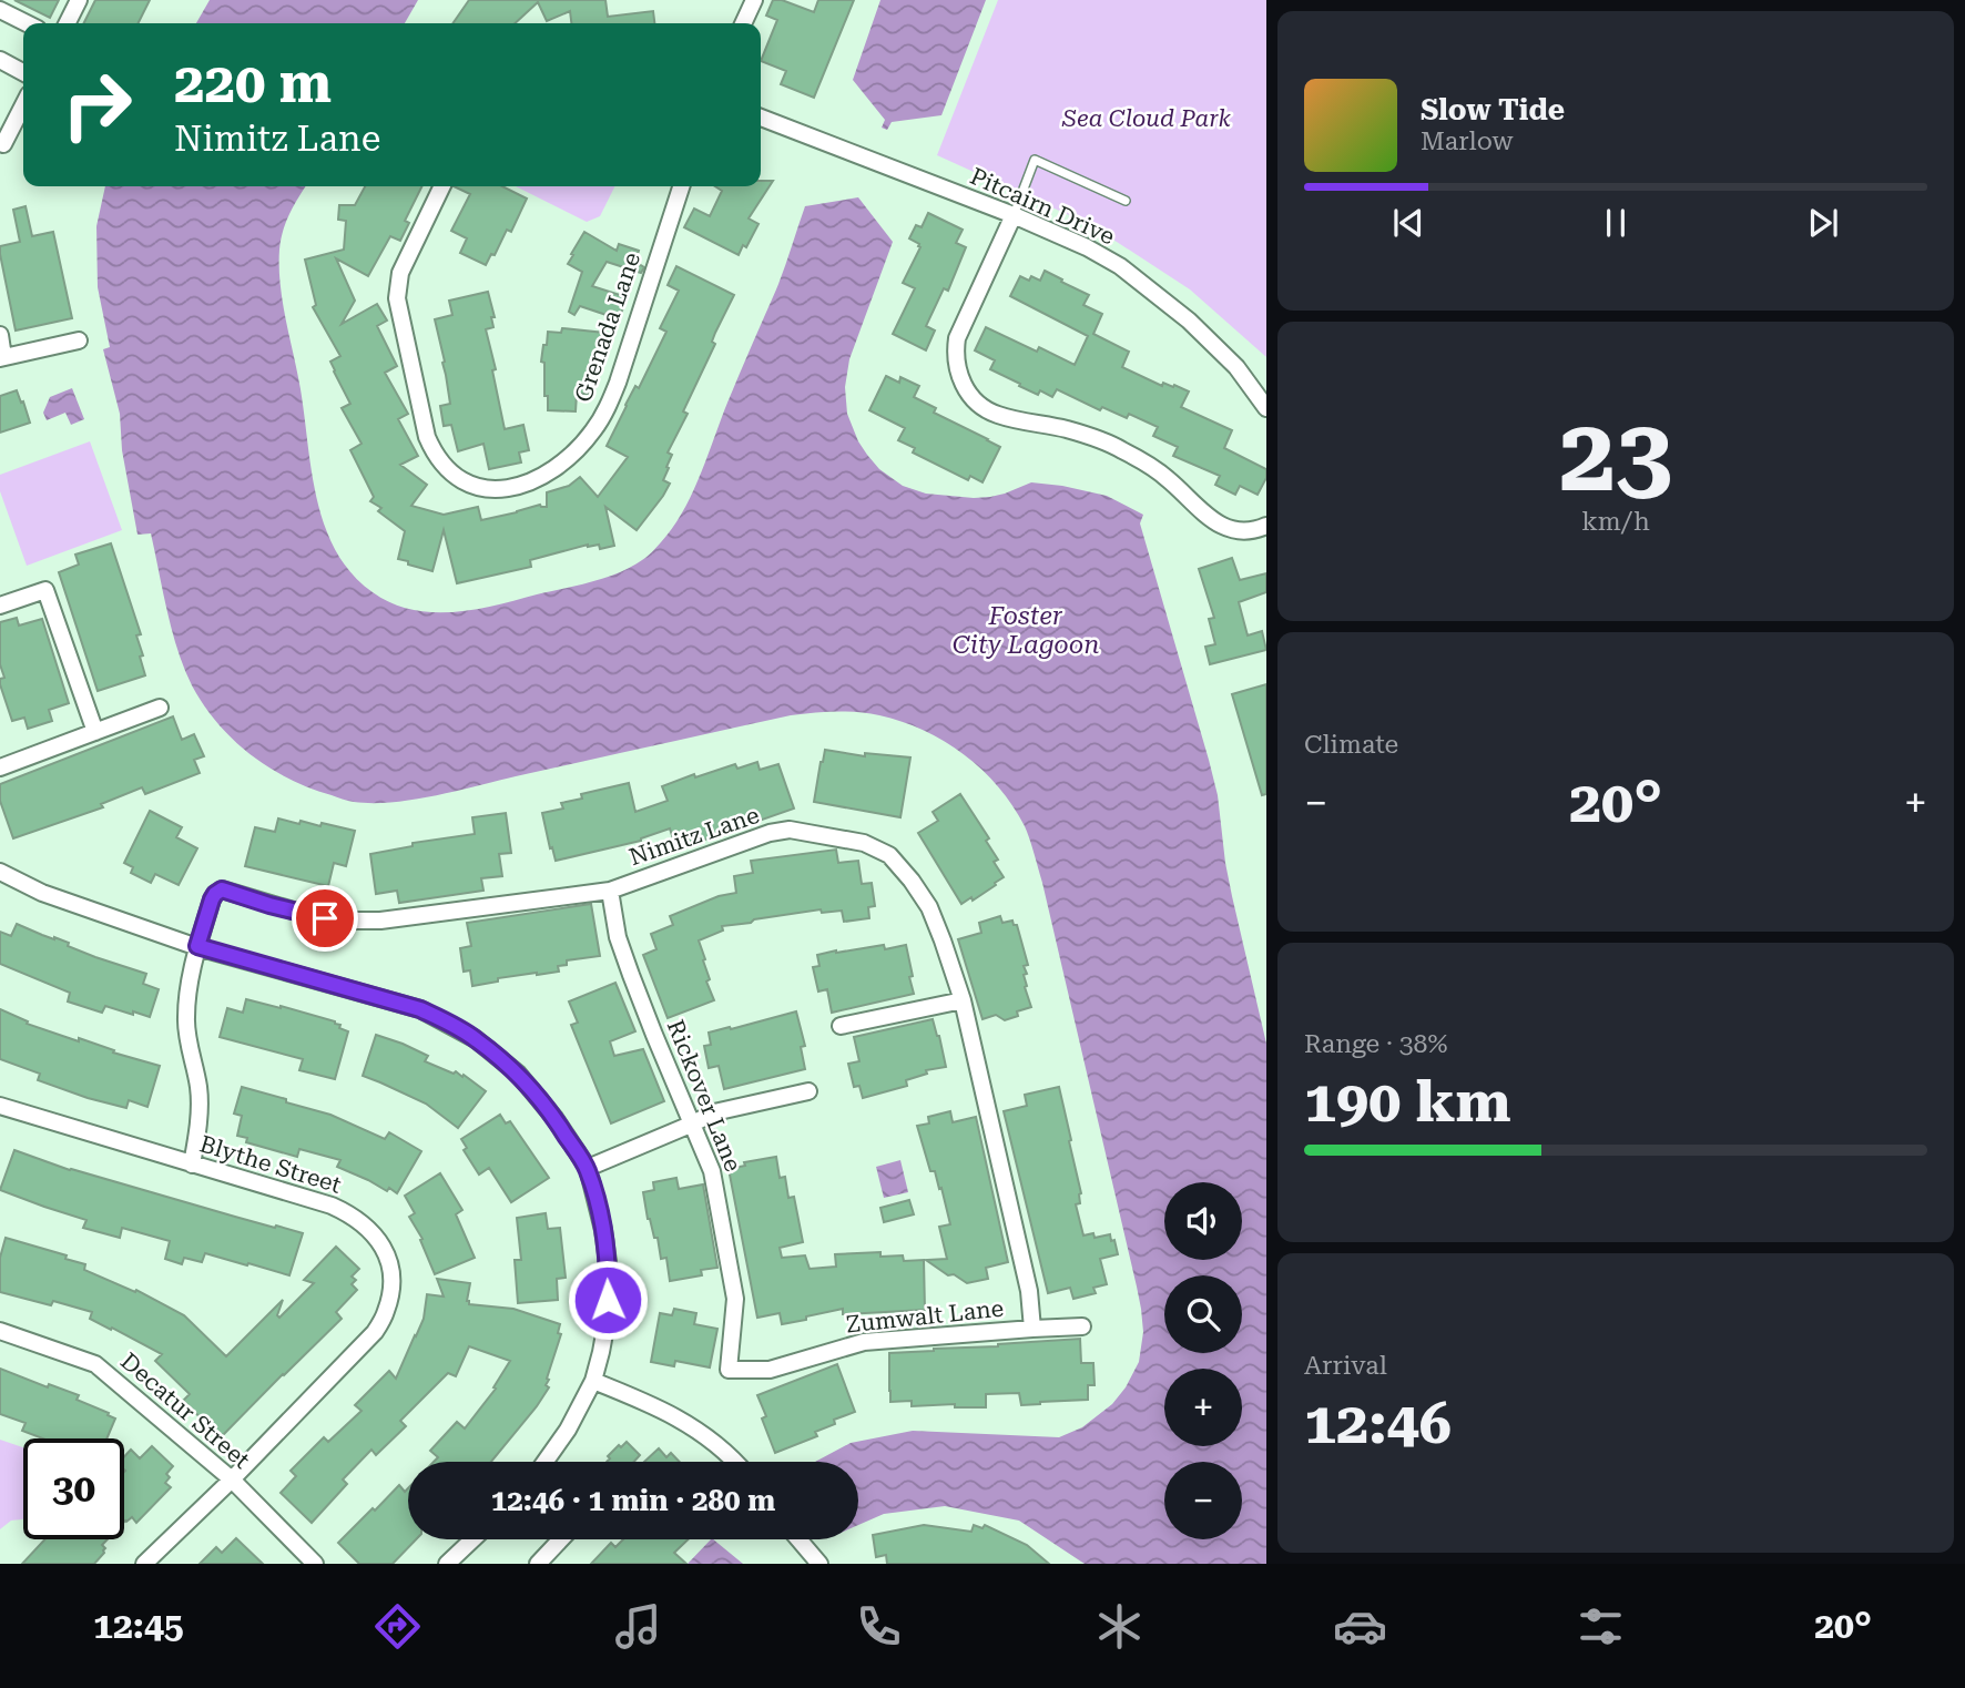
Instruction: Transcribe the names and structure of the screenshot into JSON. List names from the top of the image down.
{
  "streets": {
    "street": [
      "Pitcairn Drive",
      "Grenada Lane",
      "Nimitz Lane",
      "Rickover Lane",
      "Blythe Street",
      "Zumwalt Lane",
      "Decatur Street"
    ]
  },
  "crossings": [
    ["Nimitz Lane", "Rickover Lane"],
    ["Nimitz Lane", "Zumwalt Lane"],
    ["Rickover Lane", "Zumwalt Lane"],
    ["Blythe Street", "Decatur Street"]
  ],
  "water": ["Foster City Lagoon"],
  "parks": ["Sea Cloud Park"],
  "page": {
    "turn": ["220 m", "Nimitz Lane"],
    "song": ["Slow Tide", "Marlow"],
    "tile": [
      ["23", "km/h"],
      "Climate",
      ["Range · 38%", "190 km"],
      ["Arrival", "12:46"]
    ],
    "heat": ["−", "20°", "+"],
    "map_buttons": ["+", "−"],
    "limit": "30",
    "trip": "12:46 · 1 min · 280 m",
    "tabs": ["12:45", "20°"]
  }
}
